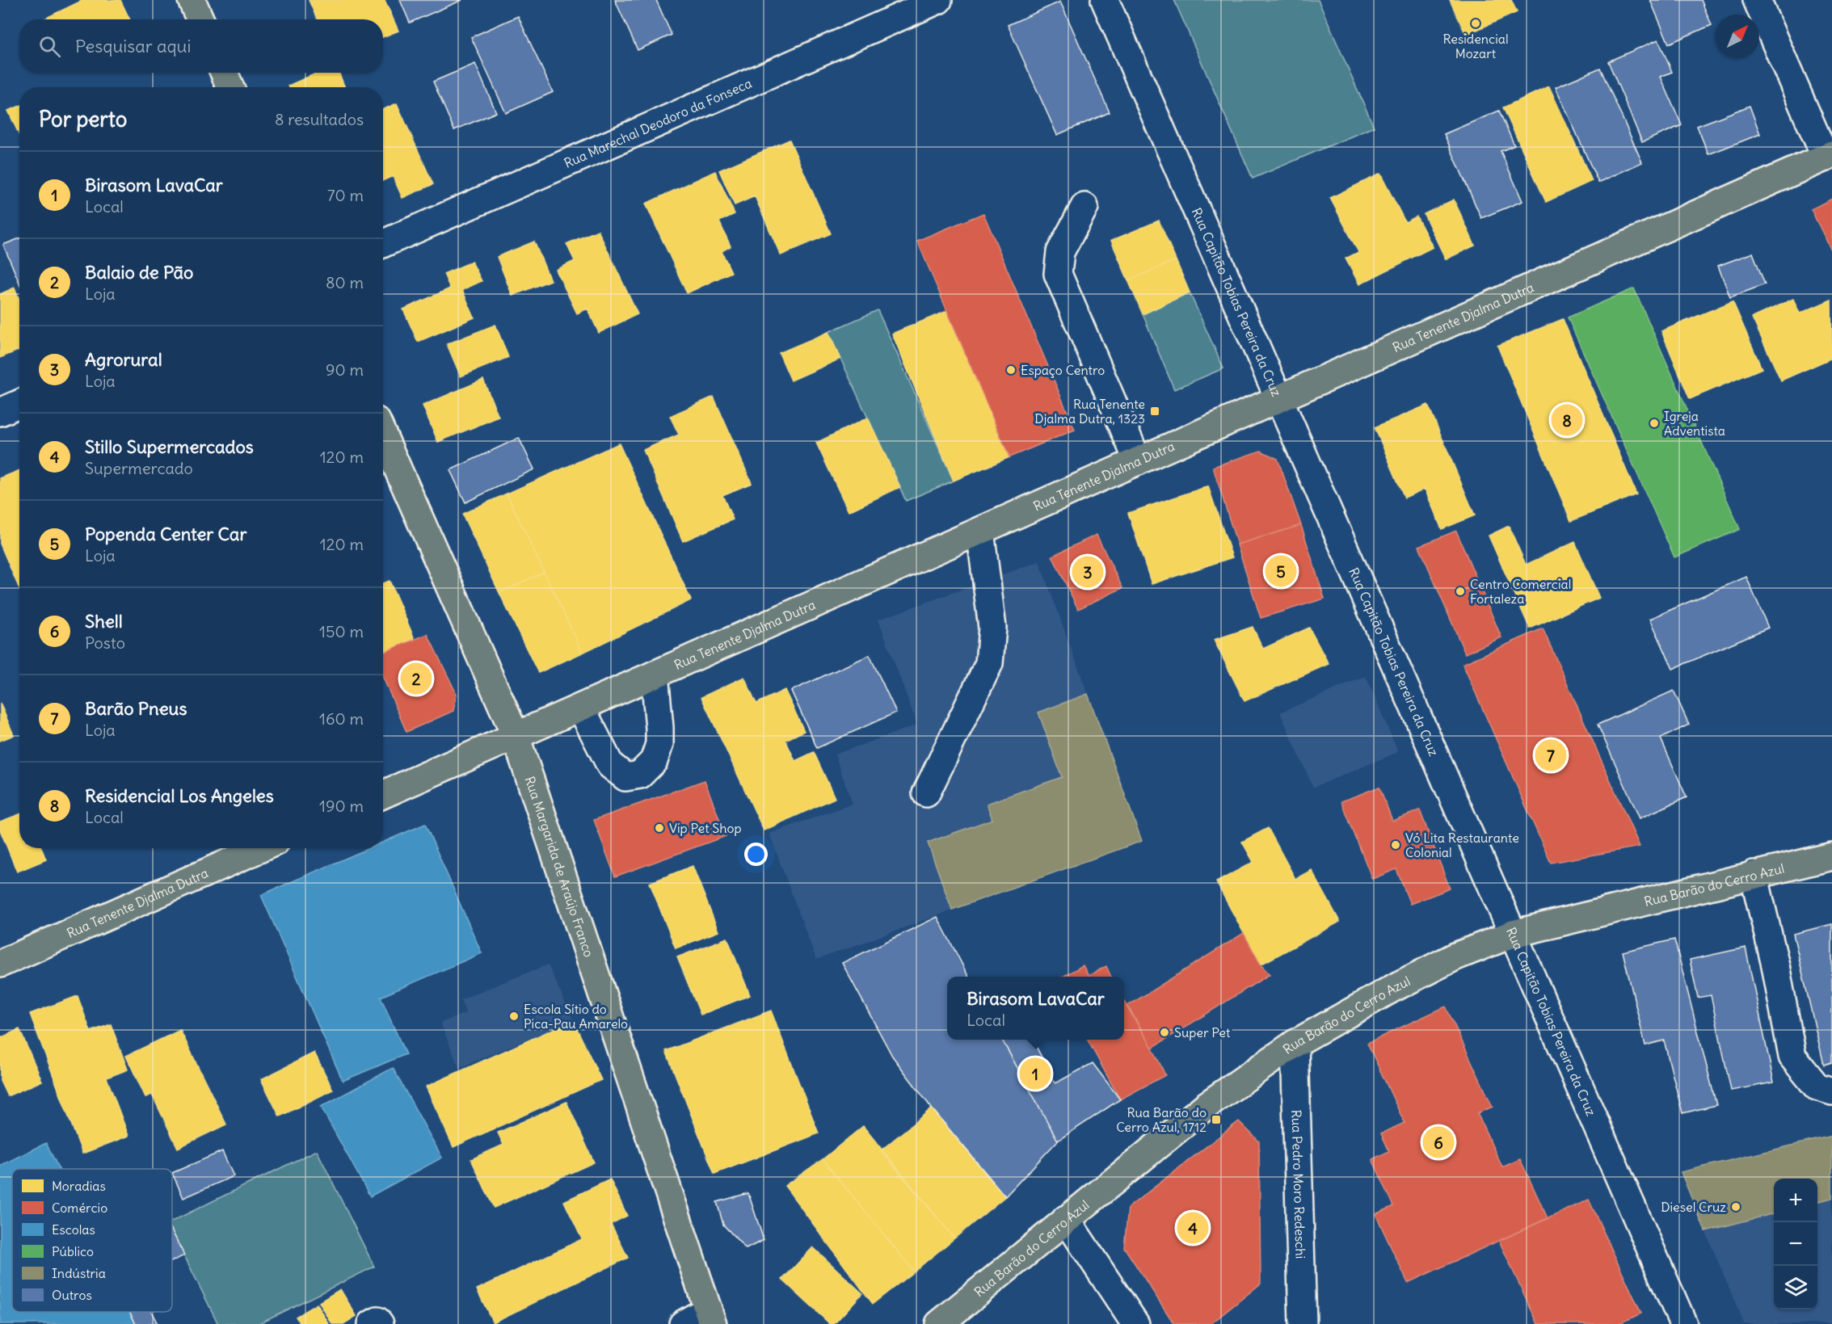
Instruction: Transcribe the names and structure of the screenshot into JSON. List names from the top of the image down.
{
  "streets": {
    "main road": ["Rua Tenente Djalma Dutra", "Rua Margarida de Araújo Franco", "Rua Barão do Cerro Azul"],
    "street": ["Rua Marechal Deodoro da Fonseca", "Rua Capitão Tobias Pereira da Cruz", "Rua Pedro Moro Redeschi"]
  },
  "crossings": [
    ["Rua Capitão Tobias Pereira da Cruz", "Rua Tenente Djalma Dutra"],
    ["Rua Capitão Tobias Pereira da Cruz", "Rua Barão do Cerro Azul"],
    ["Rua Tenente Djalma Dutra", "Rua Margarida de Araújo Franco"],
    ["Rua Barão do Cerro Azul", "Rua Pedro Moro Redeschi"]
  ],
  "places": {
    "other": [
      "Residencial Mozart",
      "Espaço Centro",
      "Igreja Adventista",
      "Centro Comercial Fortaleza",
      "Vip Pet Shop",
      "Vó Lita Restaurante Colonial",
      "Escola Sítio do Pica-Pau Amarelo",
      "Super Pet",
      "Diesel Cruz"
    ],
    "transit": ["Rua Tenente Djalma Dutra, 1323", "Rua Barão do Cerro Azul, 1712"]
  },
  "legend": [
    "Moradias",
    "Comércio",
    "Escolas",
    "Público",
    "Indústria",
    "Outros"
  ],
  "north": "top right",
  "page": {
    "search": "Pesquisar aqui",
    "heading": ["Por perto", "8 resultados"],
    "list": [
      {
        "mark": "1",
        "name": "Birasom LavaCar",
        "note": "Local",
        "value": "70 m"
      },
      {
        "mark": "2",
        "name": "Balaio de Pão",
        "note": "Loja",
        "value": "80 m"
      },
      {
        "mark": "3",
        "name": "Agrorural",
        "note": "Loja",
        "value": "90 m"
      },
      {
        "mark": "4",
        "name": "Stillo Supermercados",
        "note": "Supermercado",
        "value": "120 m"
      },
      {
        "mark": "5",
        "name": "Popenda Center Car",
        "note": "Loja",
        "value": "120 m"
      },
      {
        "mark": "6",
        "name": "Shell",
        "note": "Posto",
        "value": "150 m"
      },
      {
        "mark": "7",
        "name": "Barão Pneus",
        "note": "Loja",
        "value": "160 m"
      },
      {
        "mark": "8",
        "name": "Residencial Los Angeles",
        "note": "Local",
        "value": "190 m"
      }
    ],
    "pins": [
      "8",
      "5",
      "3",
      "2",
      "7",
      "1",
      "6",
      "4"
    ],
    "popup": ["Birasom LavaCar", "Local"],
    "map_buttons": ["+", "−"]
  }
}
